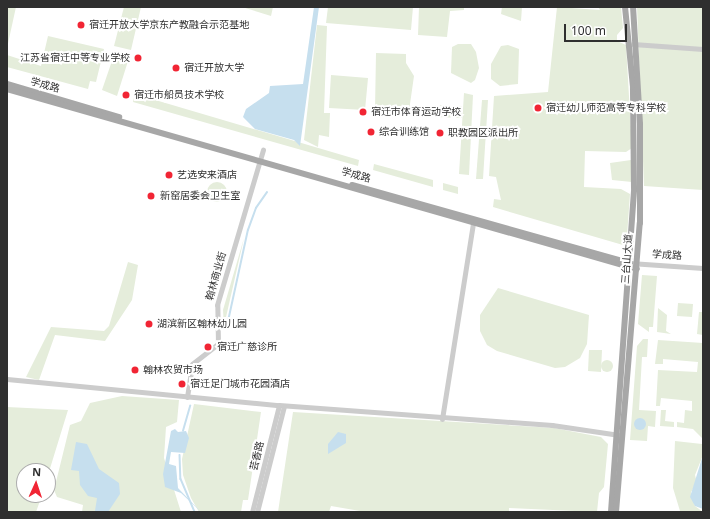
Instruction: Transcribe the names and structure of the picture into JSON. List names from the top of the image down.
{
  "streets": {
    "main road": ["学成路", "三台山大道"],
    "street": ["翰林商业街", "芸香路"]
  },
  "crossings": [
    ["学成路", "三台山大道"],
    ["学成路", "翰林商业街"]
  ],
  "places": [
    "宿迁开放大学京东产教融合示范基地",
    "江苏省宿迁中等专业学校",
    "宿迁开放大学",
    "宿迁市船员技术学校",
    "宿迁幼儿师范高等专科学校",
    "宿迁市体育运动学校",
    "综合训练馆",
    "职教园区派出所",
    "艺选安来酒店",
    "新窑居委会卫生室",
    "湖滨新区翰林幼儿园",
    "宿迁广慈诊所",
    "翰林农贸市场",
    "宿迁足门城市花园酒店"
  ],
  "scale_bar": "100 m",
  "north": "top"
}
